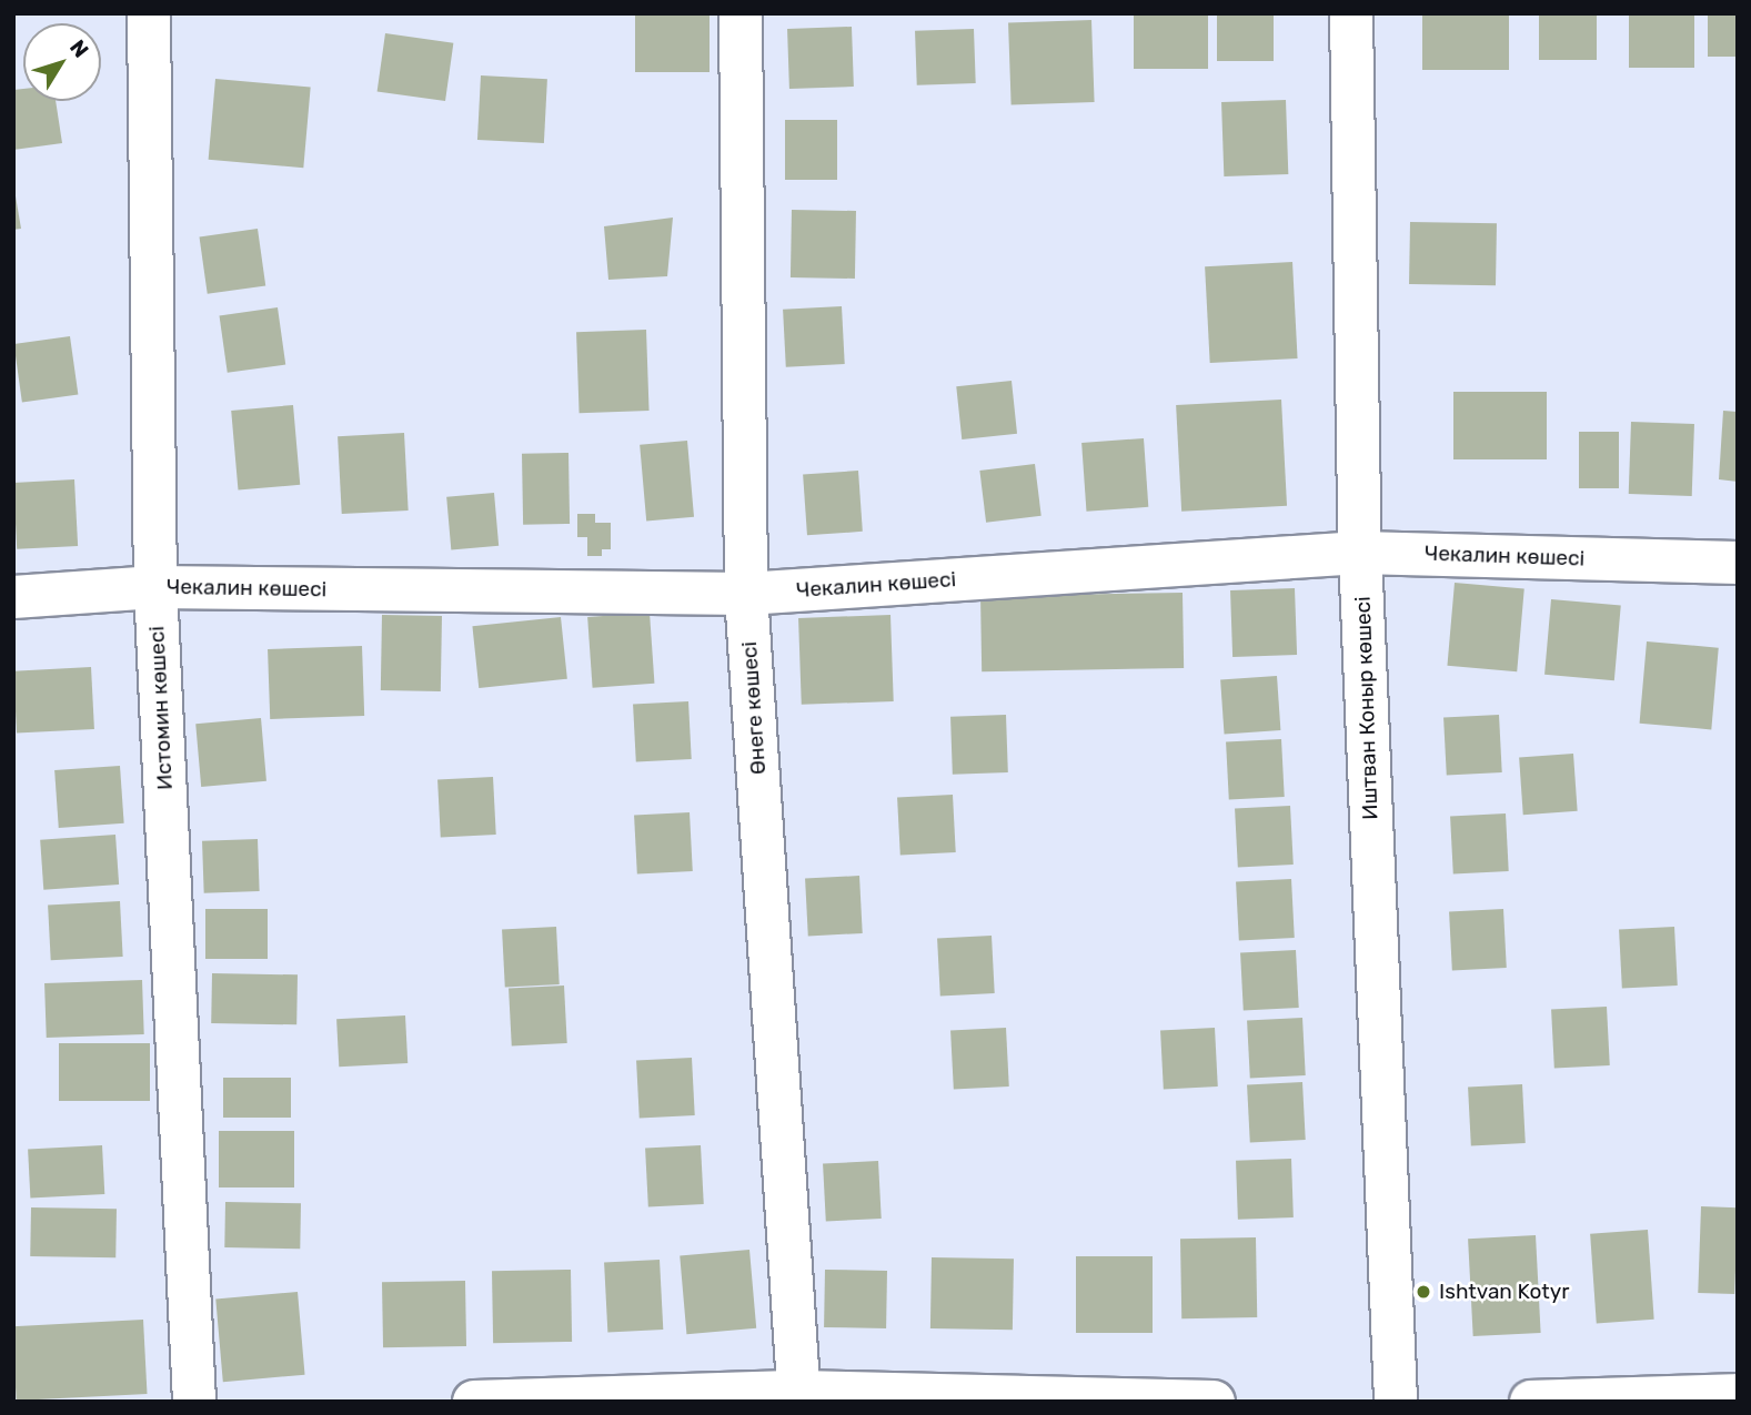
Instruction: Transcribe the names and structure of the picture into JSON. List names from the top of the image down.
{
  "streets": {
    "street": [
      "Чекалин көшесі",
      "Истомин көшесі",
      "Өнеге көшесі",
      "Иштван Коныр көшесі"
    ]
  },
  "crossings": [
    ["Чекалин көшесі", "Истомин көшесі"],
    ["Чекалин көшесі", "Өнеге көшесі"],
    ["Чекалин көшесі", "Иштван Коныр көшесі"]
  ],
  "places": ["Ishtvan Kotyr"],
  "north": "top right"
}
